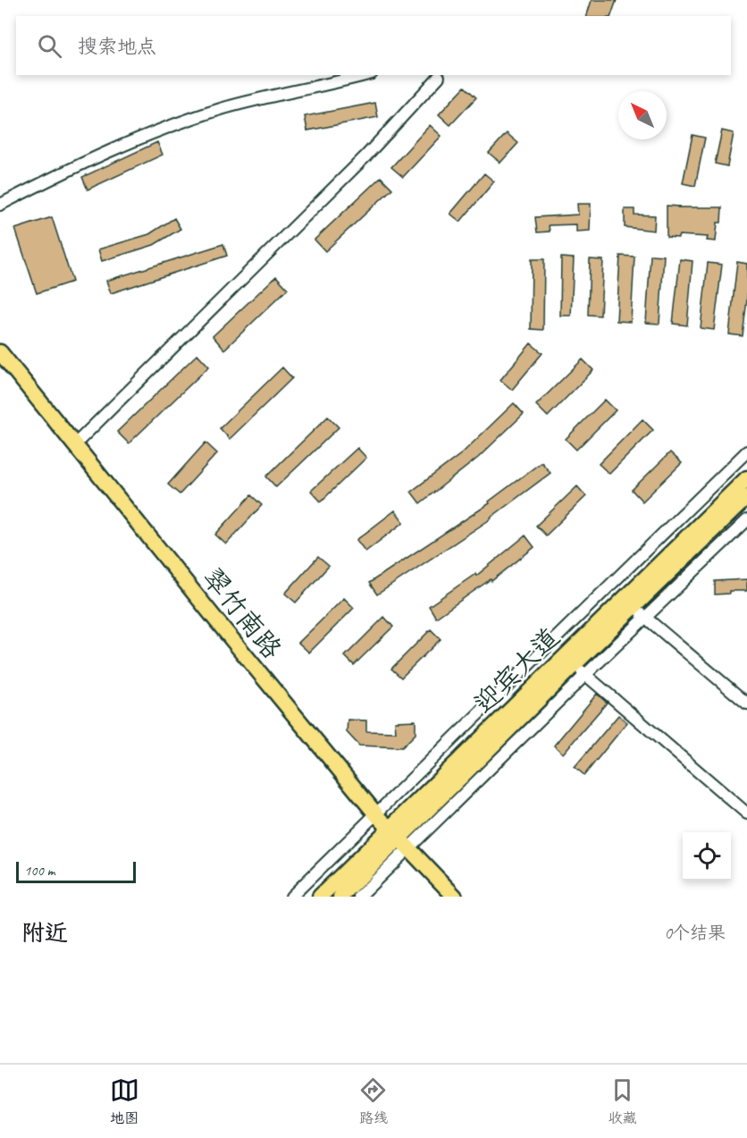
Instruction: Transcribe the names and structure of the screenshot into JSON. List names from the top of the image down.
{
  "streets": {
    "main road": ["翠竹南路", "迎宾大道"]
  },
  "crossings": [
    ["翠竹南路", "迎宾大道"]
  ],
  "scale_bar": "100 m",
  "north": "top left",
  "page": {
    "search": "搜索地点",
    "scale": "100 m",
    "heading": ["附近", "0个结果"],
    "nav": ["地图", "路线", "收藏"]
  }
}
